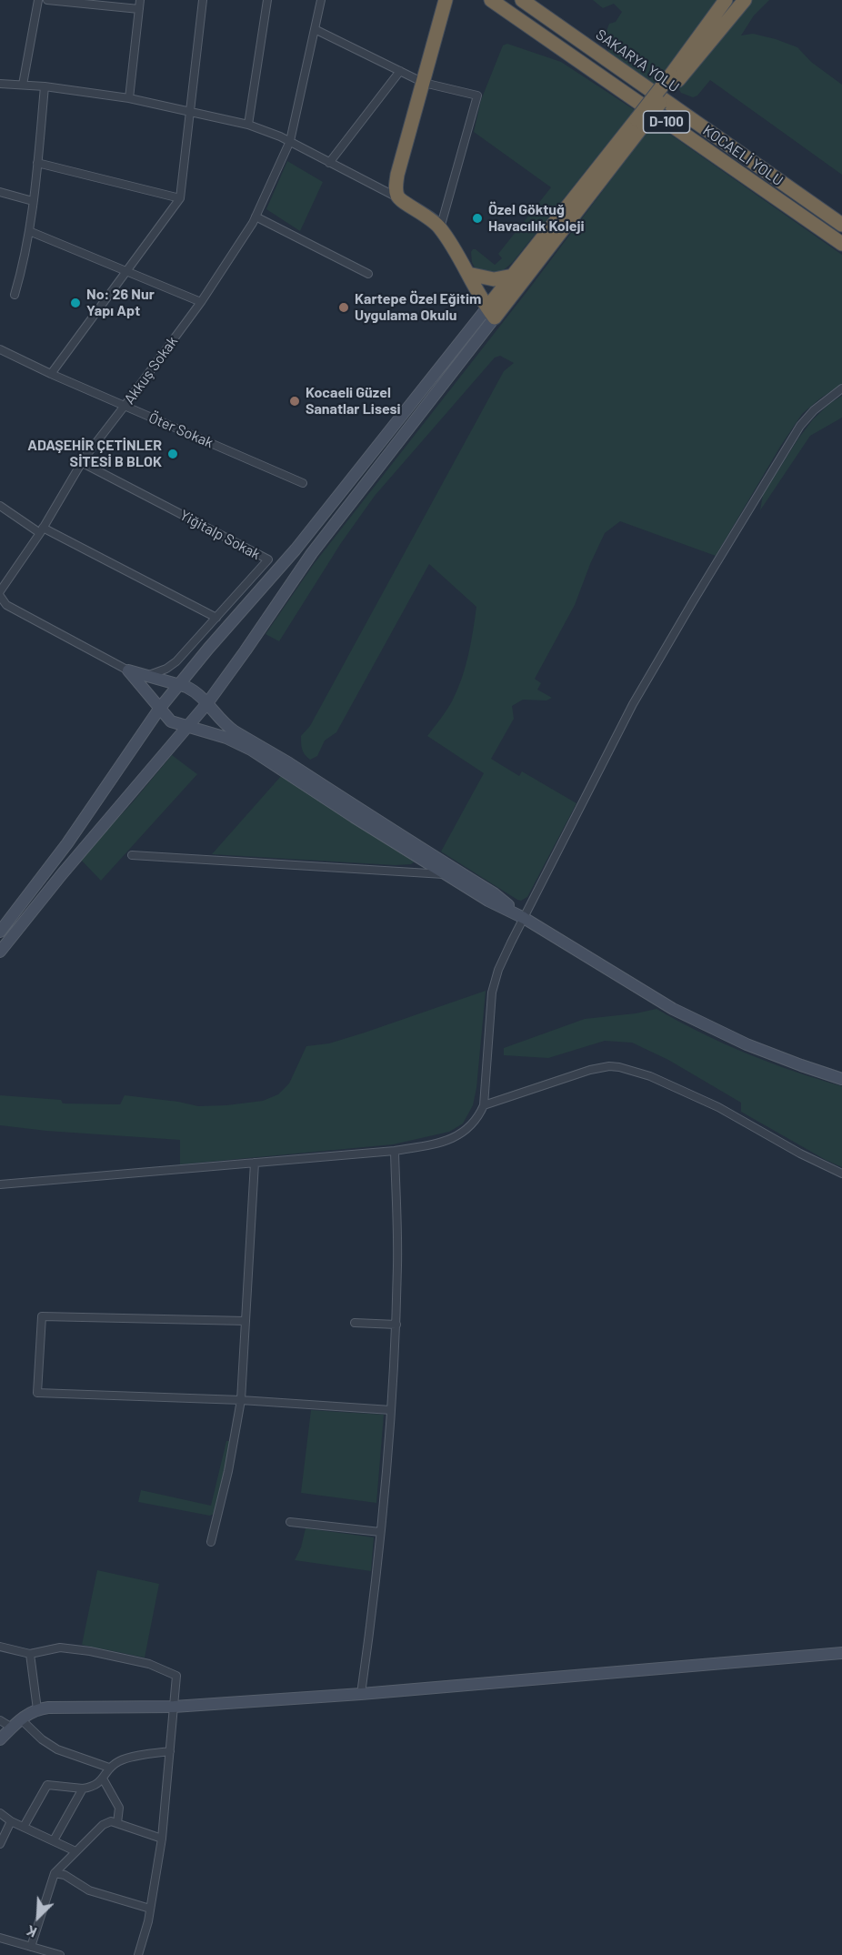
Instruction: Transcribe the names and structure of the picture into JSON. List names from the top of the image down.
{
  "streets": {
    "highway": ["SAKARYA YOLU", "D-100", "KOCAELİ YOLU"],
    "street": ["Akkuş Sokak", "Öter Sokak", "Yiğitalp Sokak"]
  },
  "crossings": [
    ["Akkuş Sokak", "Öter Sokak"],
    ["Akkuş Sokak", "Yiğitalp Sokak"]
  ],
  "places": [
    "Özel Göktuğ Havacılık Koleji",
    "No: 26 Nur Yapı Apt",
    "Kartepe Özel Eğitim Uygulama Okulu",
    "Kocaeli Güzel Sanatlar Lisesi",
    "ADAŞEHİR ÇETİNLER SİTESİ B BLOK"
  ],
  "north": "bottom left"
}
